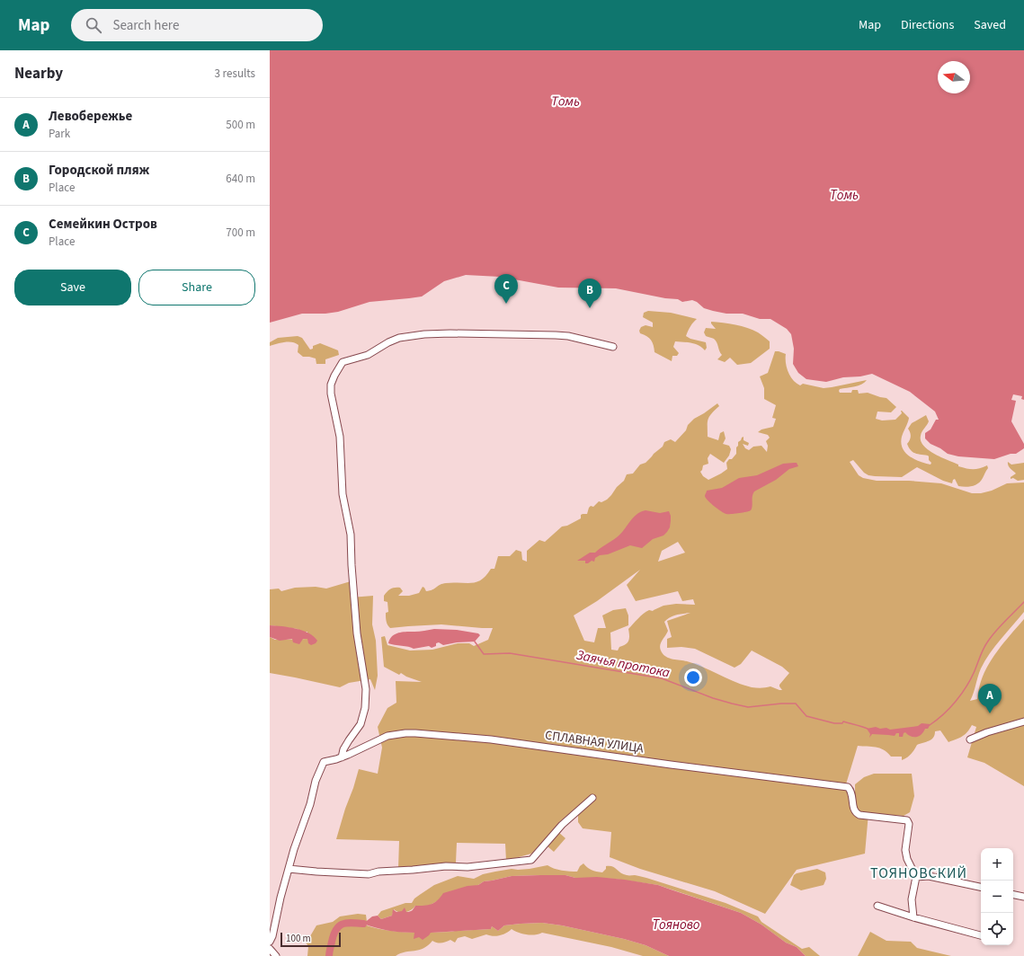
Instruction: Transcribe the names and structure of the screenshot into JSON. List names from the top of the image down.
{
  "streets": {
    "street": ["СПЛАВНАЯ УЛИЦА"]
  },
  "districts": ["ТОЯНОВСКИЙ"],
  "water": ["Томь", "Заячья протока", "Тояново"],
  "scale_bar": "100 m",
  "north": "left",
  "page": {
    "header": "Map",
    "search": "Search here",
    "nav": ["Map", "Directions", "Saved"],
    "heading": ["Nearby", "3 results"],
    "list": [
      {
        "mark": "A",
        "name": "Левобережье",
        "note": "Park",
        "value": "500 m"
      },
      {
        "mark": "B",
        "name": "Городской пляж",
        "note": "Place",
        "value": "640 m"
      },
      {
        "mark": "C",
        "name": "Семейкин Остров",
        "note": "Place",
        "value": "700 m"
      }
    ],
    "buttons": ["Save", "Share"],
    "pins": ["C", "B", "A"],
    "map_buttons": ["+", "−"],
    "scale": "100 m"
  }
}
